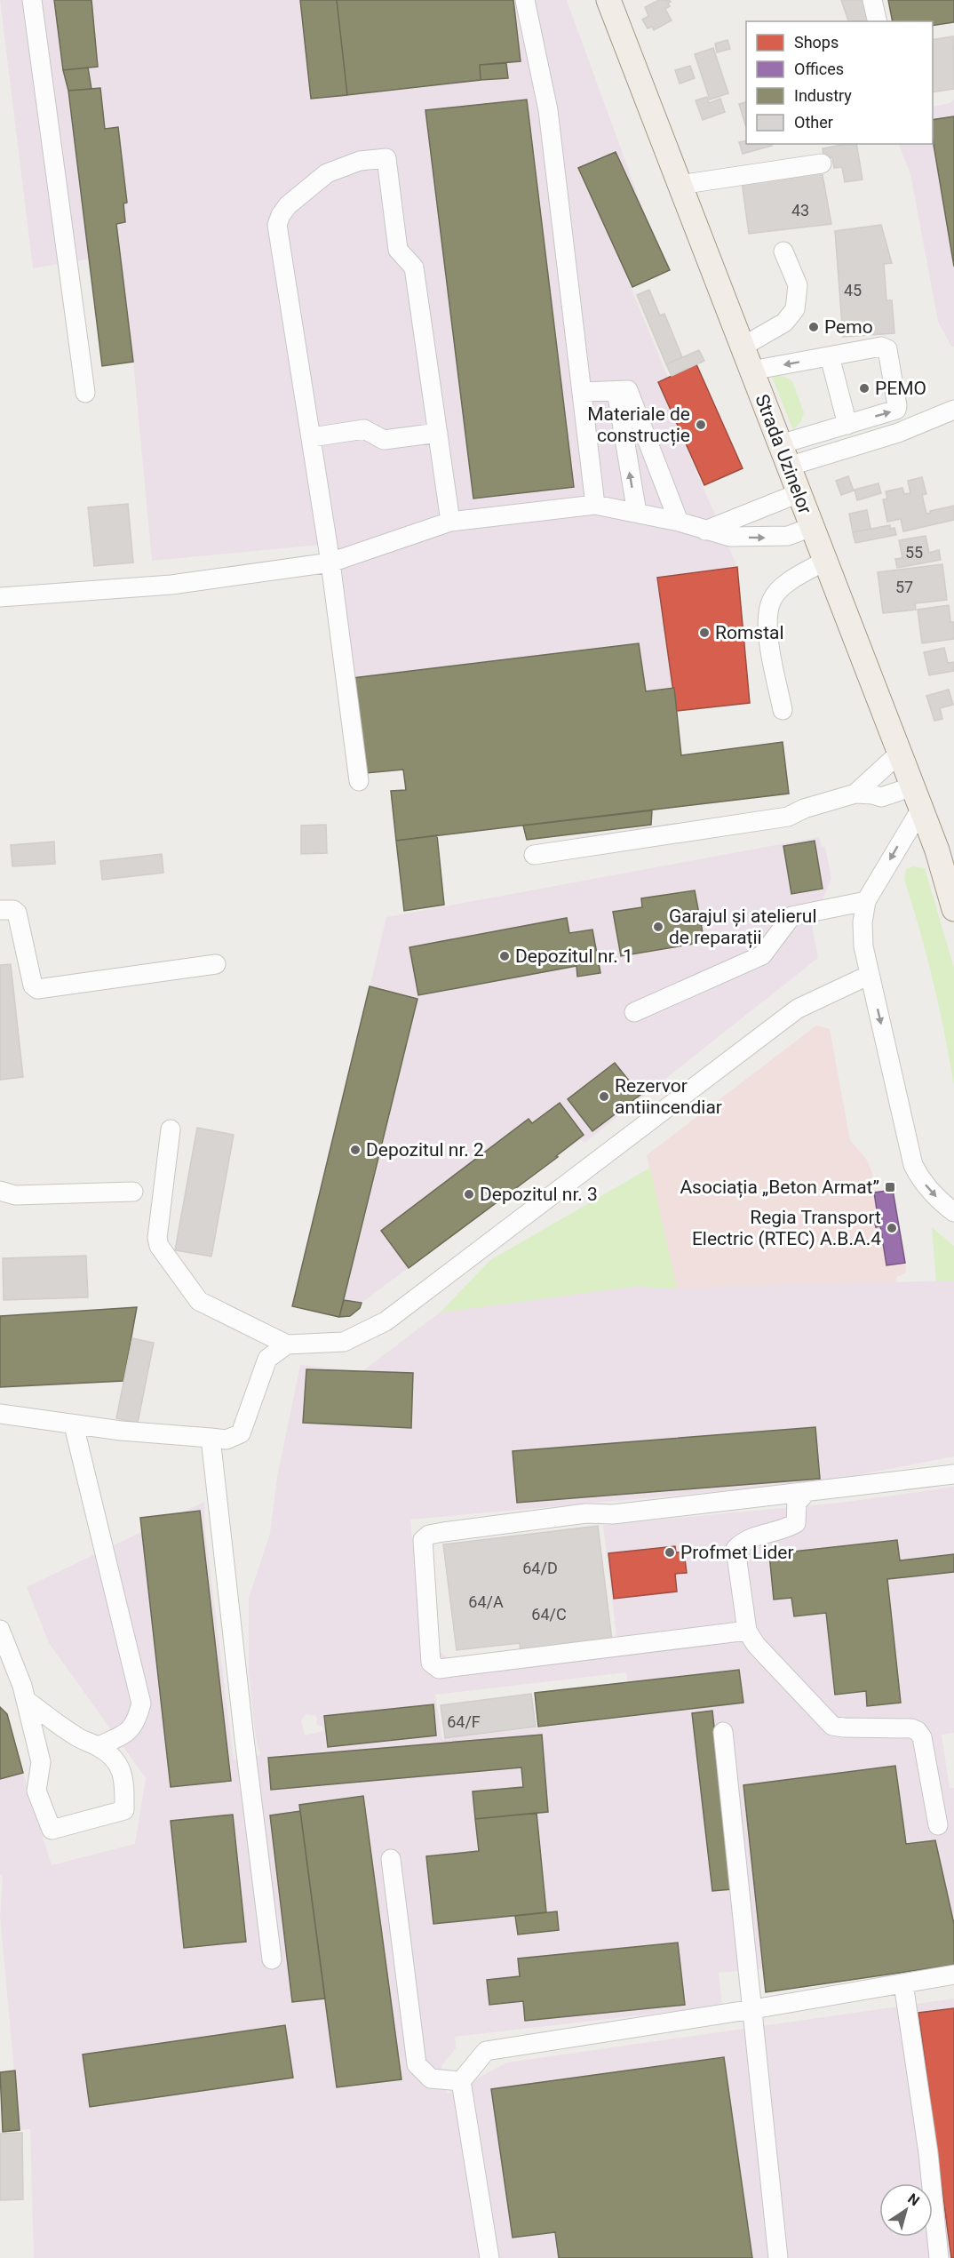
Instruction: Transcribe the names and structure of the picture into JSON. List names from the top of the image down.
{
  "streets": {
    "main road": ["Strada Uzinelor"]
  },
  "places": {
    "other": [
      "Pemo",
      "PEMO",
      "Materiale de construcție",
      "Romstal",
      "Garajul și atelierul de reparații",
      "Depozitul nr. 1",
      "Rezervor antiincendiar",
      "Depozitul nr. 2",
      "Depozitul nr. 3",
      "Regia Transport Electric (RTEC) A.B.A.4",
      "Profmet Lider"
    ],
    "transit": ["Asociația „Beton Armat”"]
  },
  "house_numbers": [
    "43",
    "45",
    "55",
    "57",
    "64/D",
    "64/A",
    "64/C",
    "64/F"
  ],
  "legend": [
    "Shops",
    "Offices",
    "Industry",
    "Other"
  ],
  "north": "top right"
}
